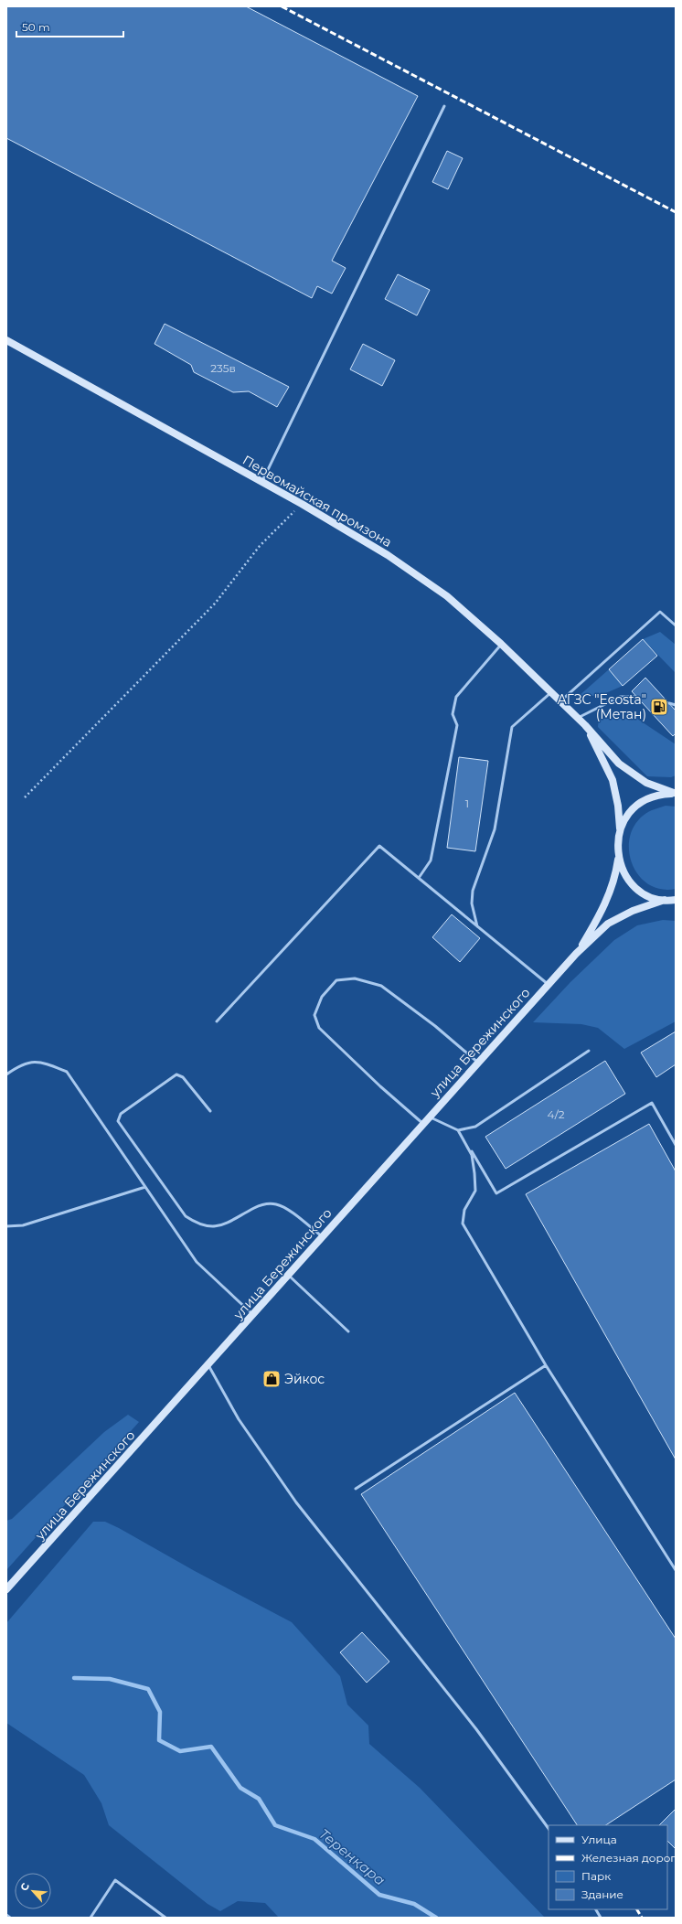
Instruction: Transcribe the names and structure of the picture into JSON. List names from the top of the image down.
{
  "streets": {
    "main road": ["Первомайская промзона", "улица Бережинского"]
  },
  "water": ["Тереңқара"],
  "places": {
    "fuel station": ["АГЗС \"Ecosta\" (Метан)"],
    "shop": ["Эйкос"]
  },
  "house_numbers": ["235в", "1", "4/2"],
  "legend": [
    "Улица",
    "Железная дорога",
    "Парк",
    "Здание"
  ],
  "scale_bar": "50 m",
  "north": "top left"
}
